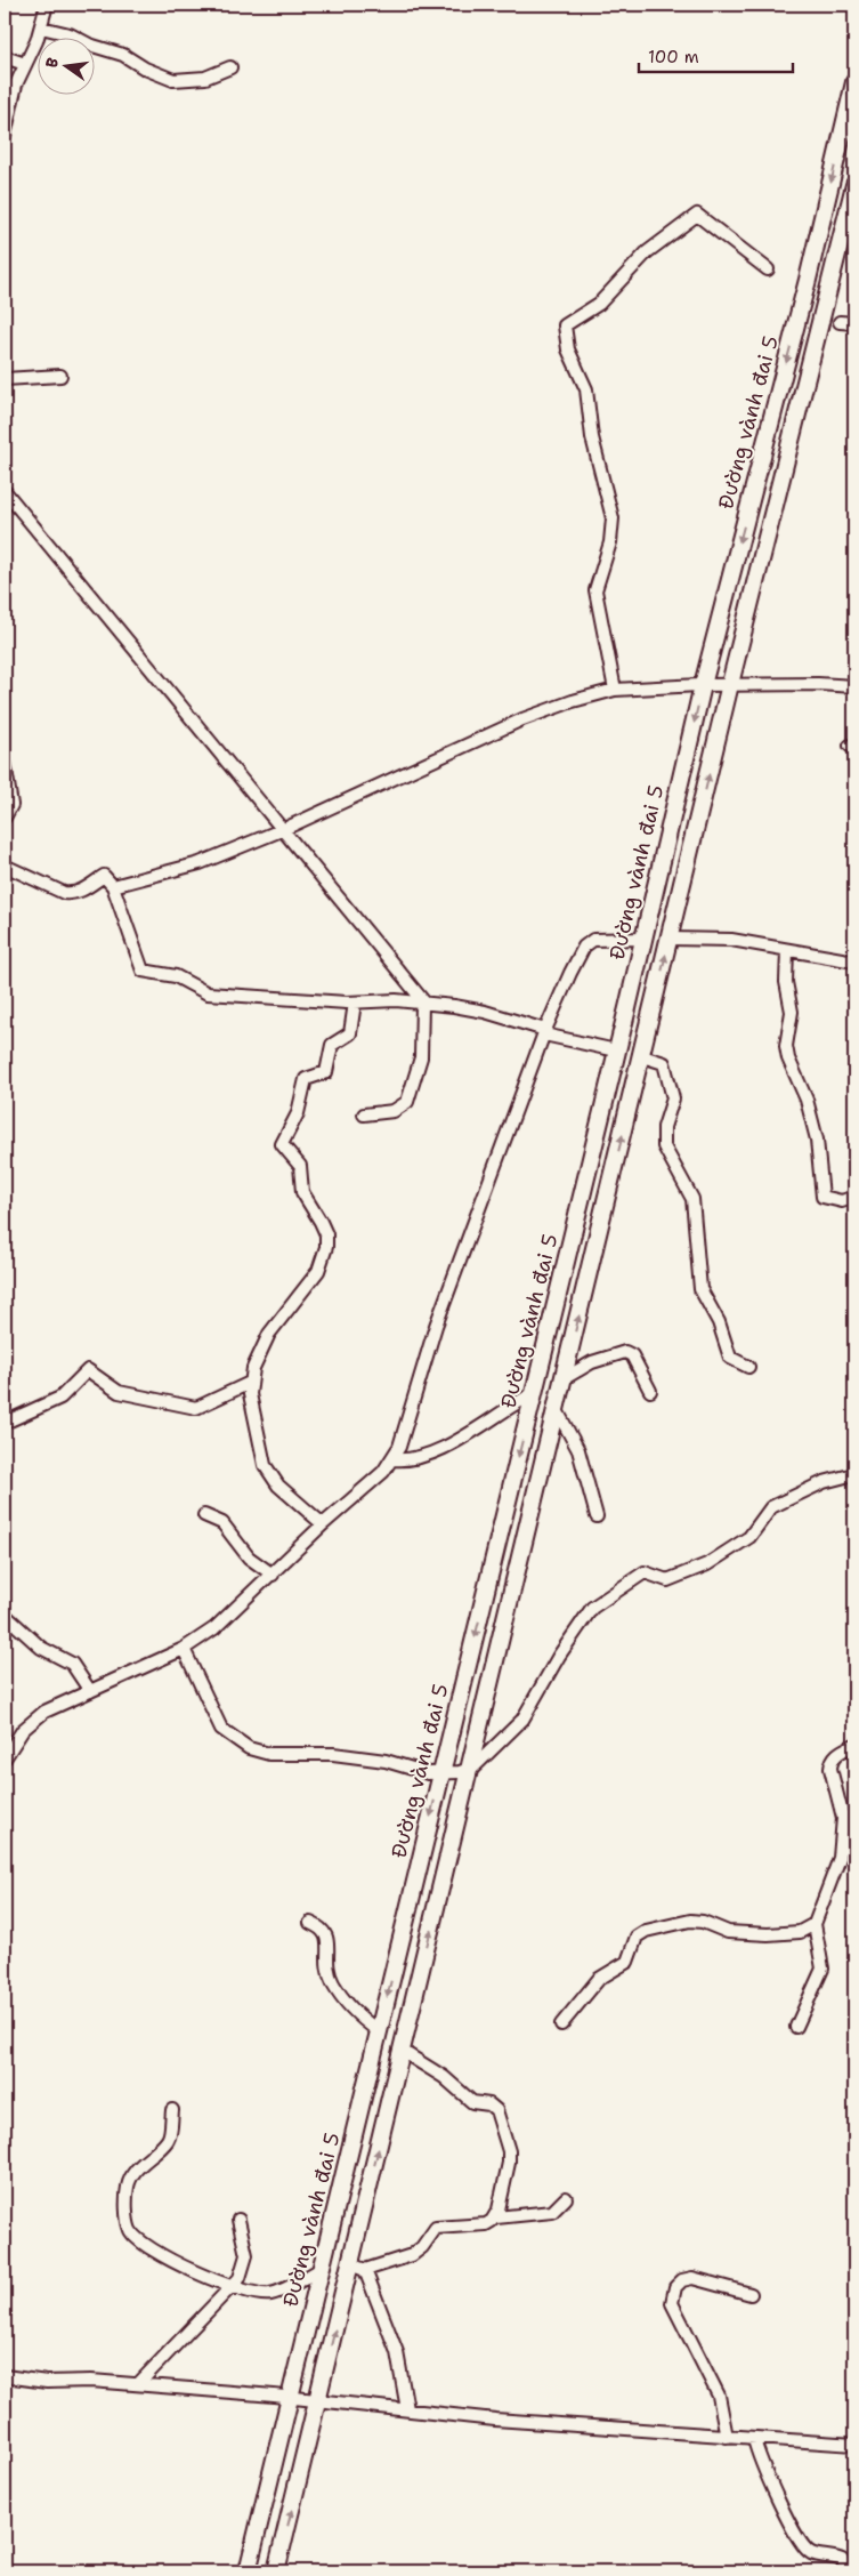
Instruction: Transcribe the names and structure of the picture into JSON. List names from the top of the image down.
{
  "streets": {
    "main road": ["Đường vành đai 5"]
  },
  "scale_bar": "100 m",
  "north": "left"
}
